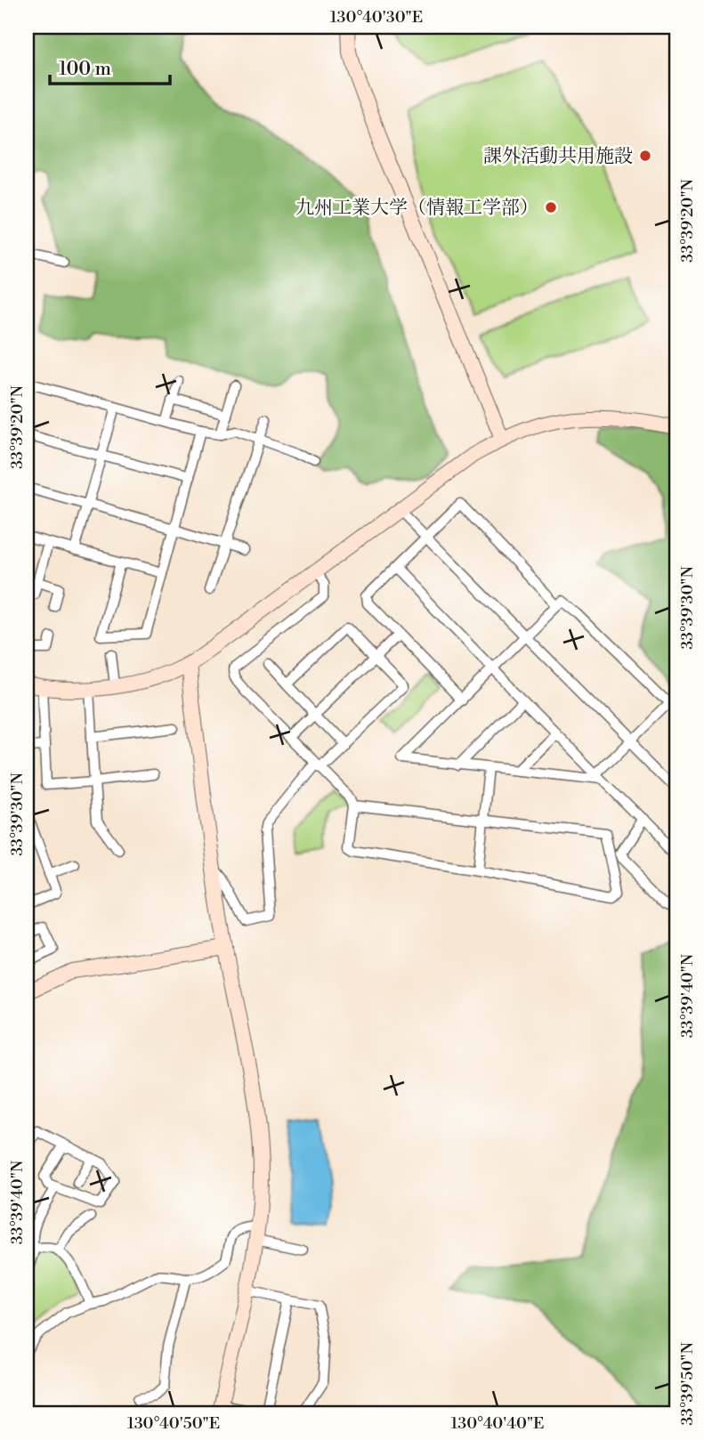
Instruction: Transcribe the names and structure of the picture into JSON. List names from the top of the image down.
{
  "places": ["課外活動共用施設", "九州工業大学（情報工学部）"],
  "scale_bar": "100 m",
  "coordinates": [
    "130°40'30\"E",
    "33°39'20\"N",
    "33°39'30\"N",
    "33°39'40\"N",
    "33°39'50\"N",
    "130°40'50\"E",
    "130°40'40\"E"
  ]
}
